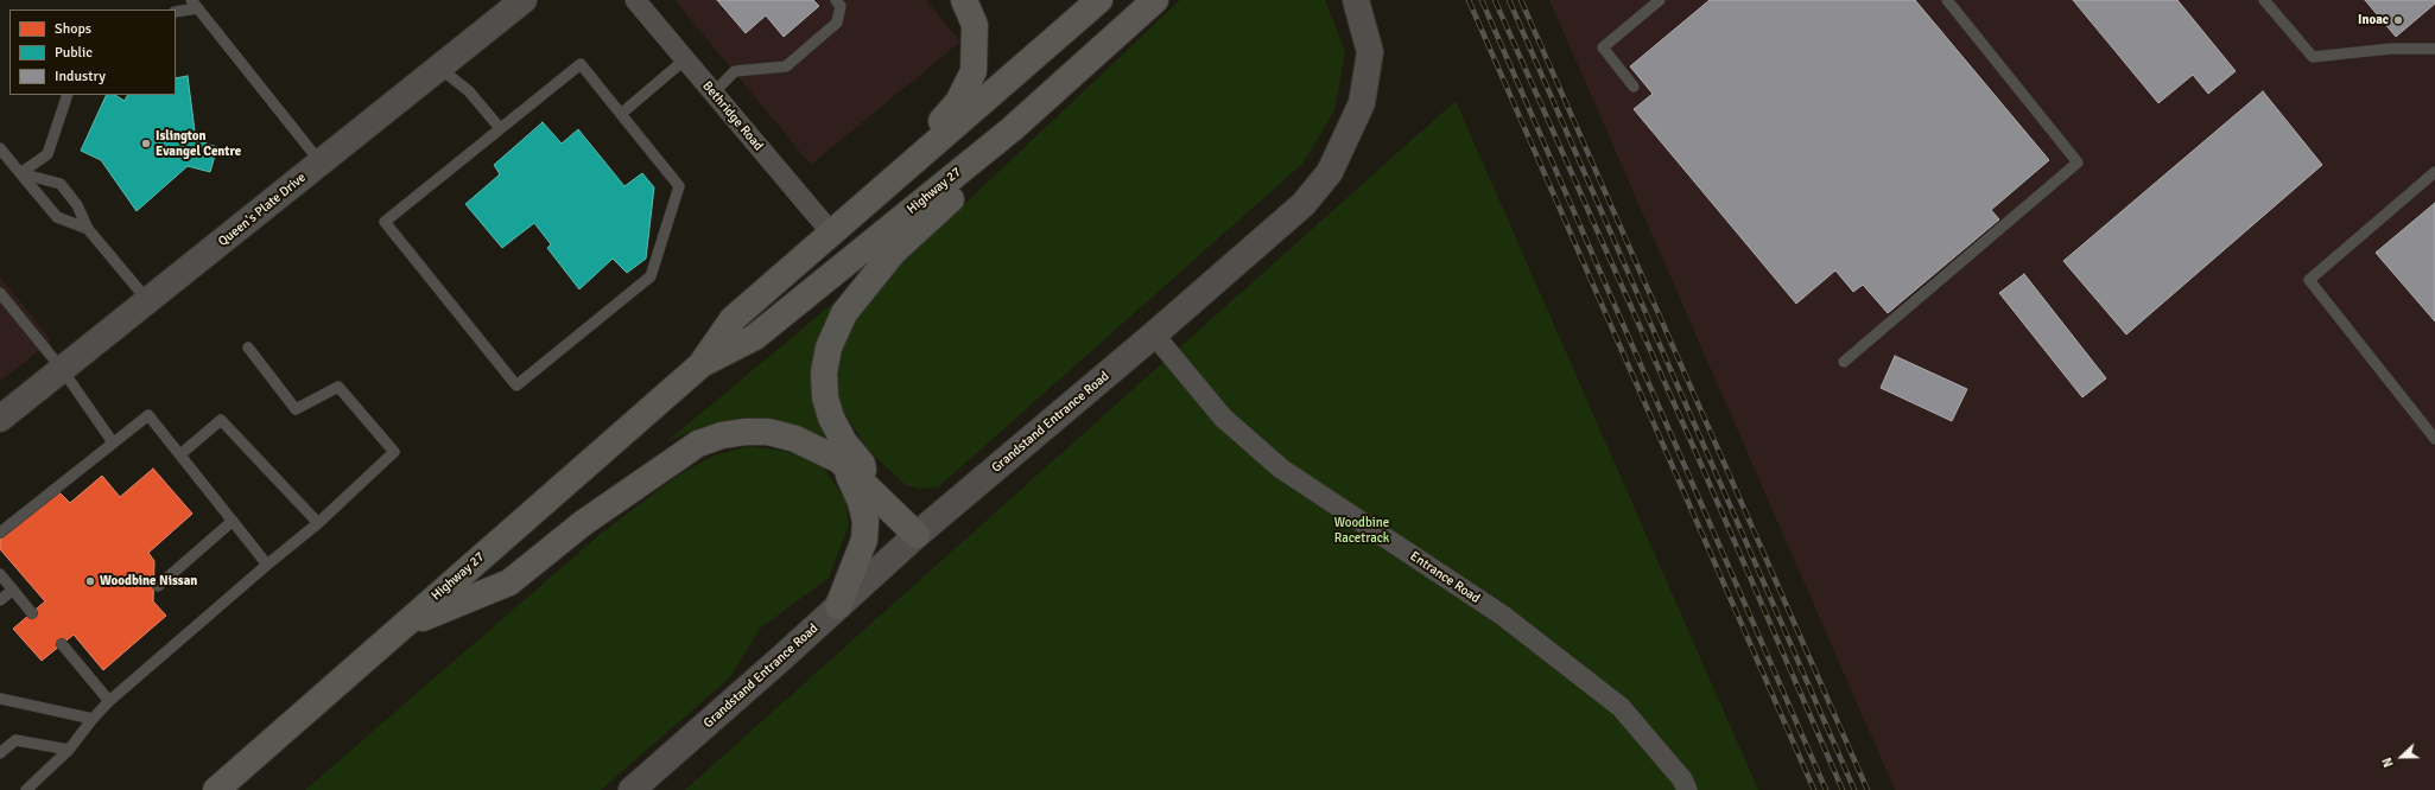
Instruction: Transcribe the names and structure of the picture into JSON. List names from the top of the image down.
{
  "streets": {
    "main road": ["Highway 27"],
    "street": [
      "Bethridge Road",
      "Queen's Plate Drive",
      "Grandstand Entrance Road",
      "Entrance Road"
    ]
  },
  "crossings": [
    ["Bethridge Road", "Highway 27"],
    ["Grandstand Entrance Road", "Entrance Road"]
  ],
  "parks": ["Woodbine Racetrack"],
  "places": ["Inoac", "Islington Evangel Centre", "Woodbine Nissan"],
  "legend": ["Shops", "Public", "Industry"],
  "north": "left"
}
